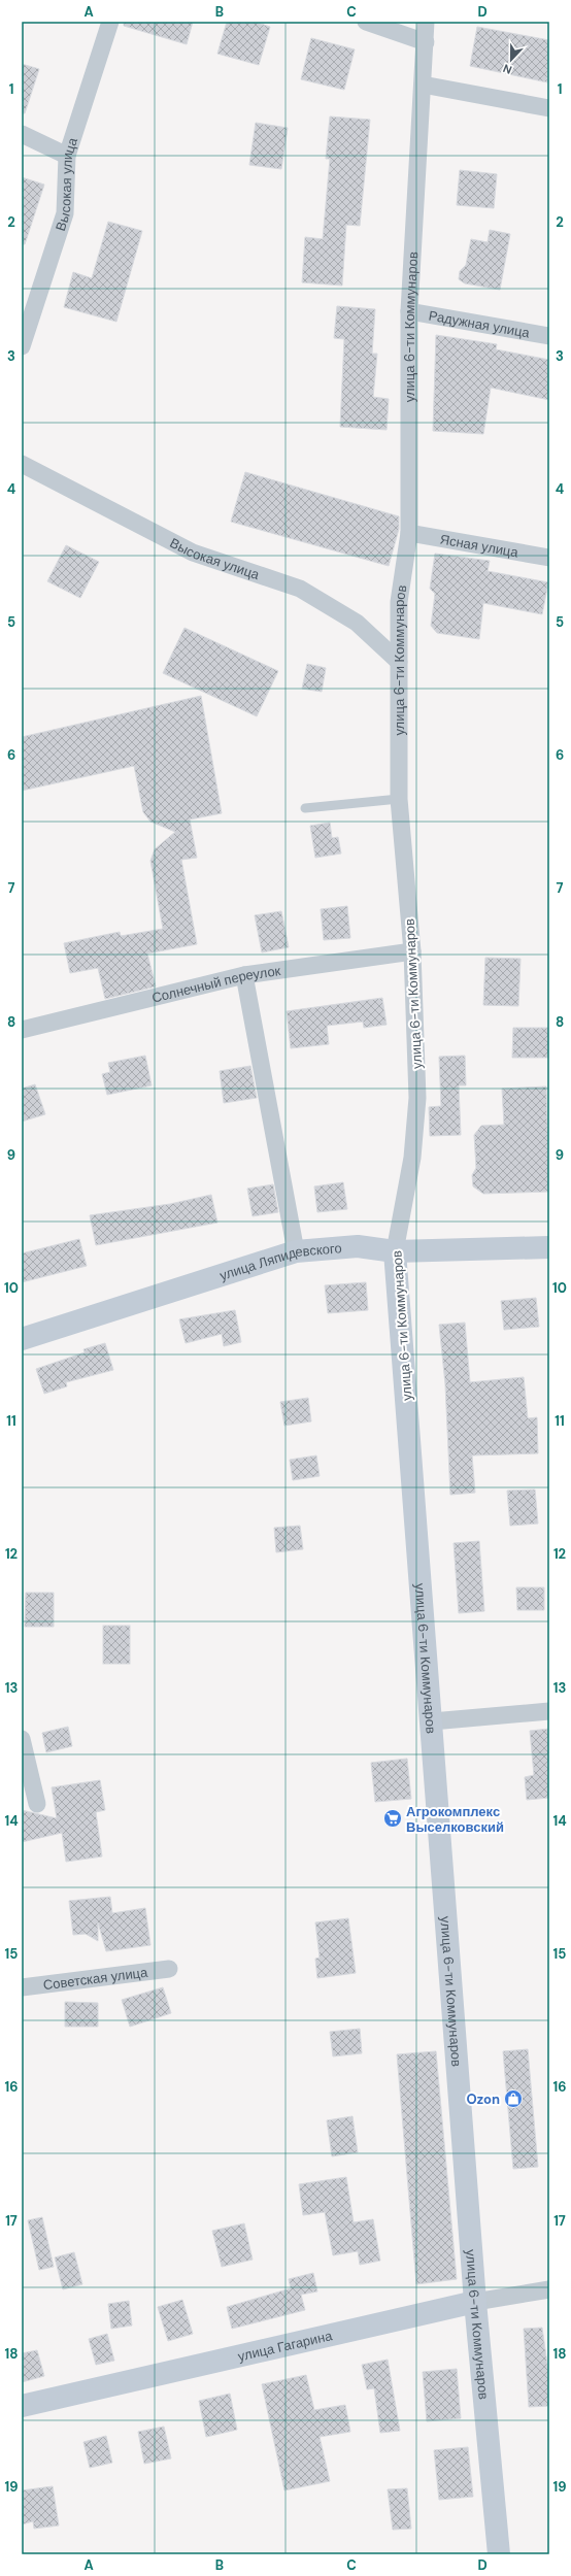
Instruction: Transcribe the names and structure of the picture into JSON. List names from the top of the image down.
{
  "streets": {
    "main road": ["улица 6-ти Коммунаров", "улица Ляпидевского", "улица Гагарина"],
    "street": [
      "Высокая улица",
      "Радужная улица",
      "Ясная улица",
      "Солнечный переулок",
      "Советская улица"
    ]
  },
  "crossings": [
    ["Высокая улица", "улица 6-ти Коммунаров"],
    ["Радужная улица", "улица 6-ти Коммунаров"],
    ["улица 6-ти Коммунаров", "Ясная улица"],
    ["улица 6-ти Коммунаров", "Солнечный переулок"],
    ["улица 6-ти Коммунаров", "улица Ляпидевского"],
    ["улица 6-ти Коммунаров", "улица Гагарина"]
  ],
  "places": {
    "supermarket": ["Агрокомплекс Выселковский"],
    "shop": ["Ozon"]
  },
  "north": "bottom",
  "grid": {
    "columns": [
      "A",
      "B",
      "C",
      "D"
    ],
    "rows": [
      "1",
      "2",
      "3",
      "4",
      "5",
      "6",
      "7",
      "8",
      "9",
      "10",
      "11",
      "12",
      "13",
      "14",
      "15",
      "16",
      "17",
      "18",
      "19"
    ]
  }
}
